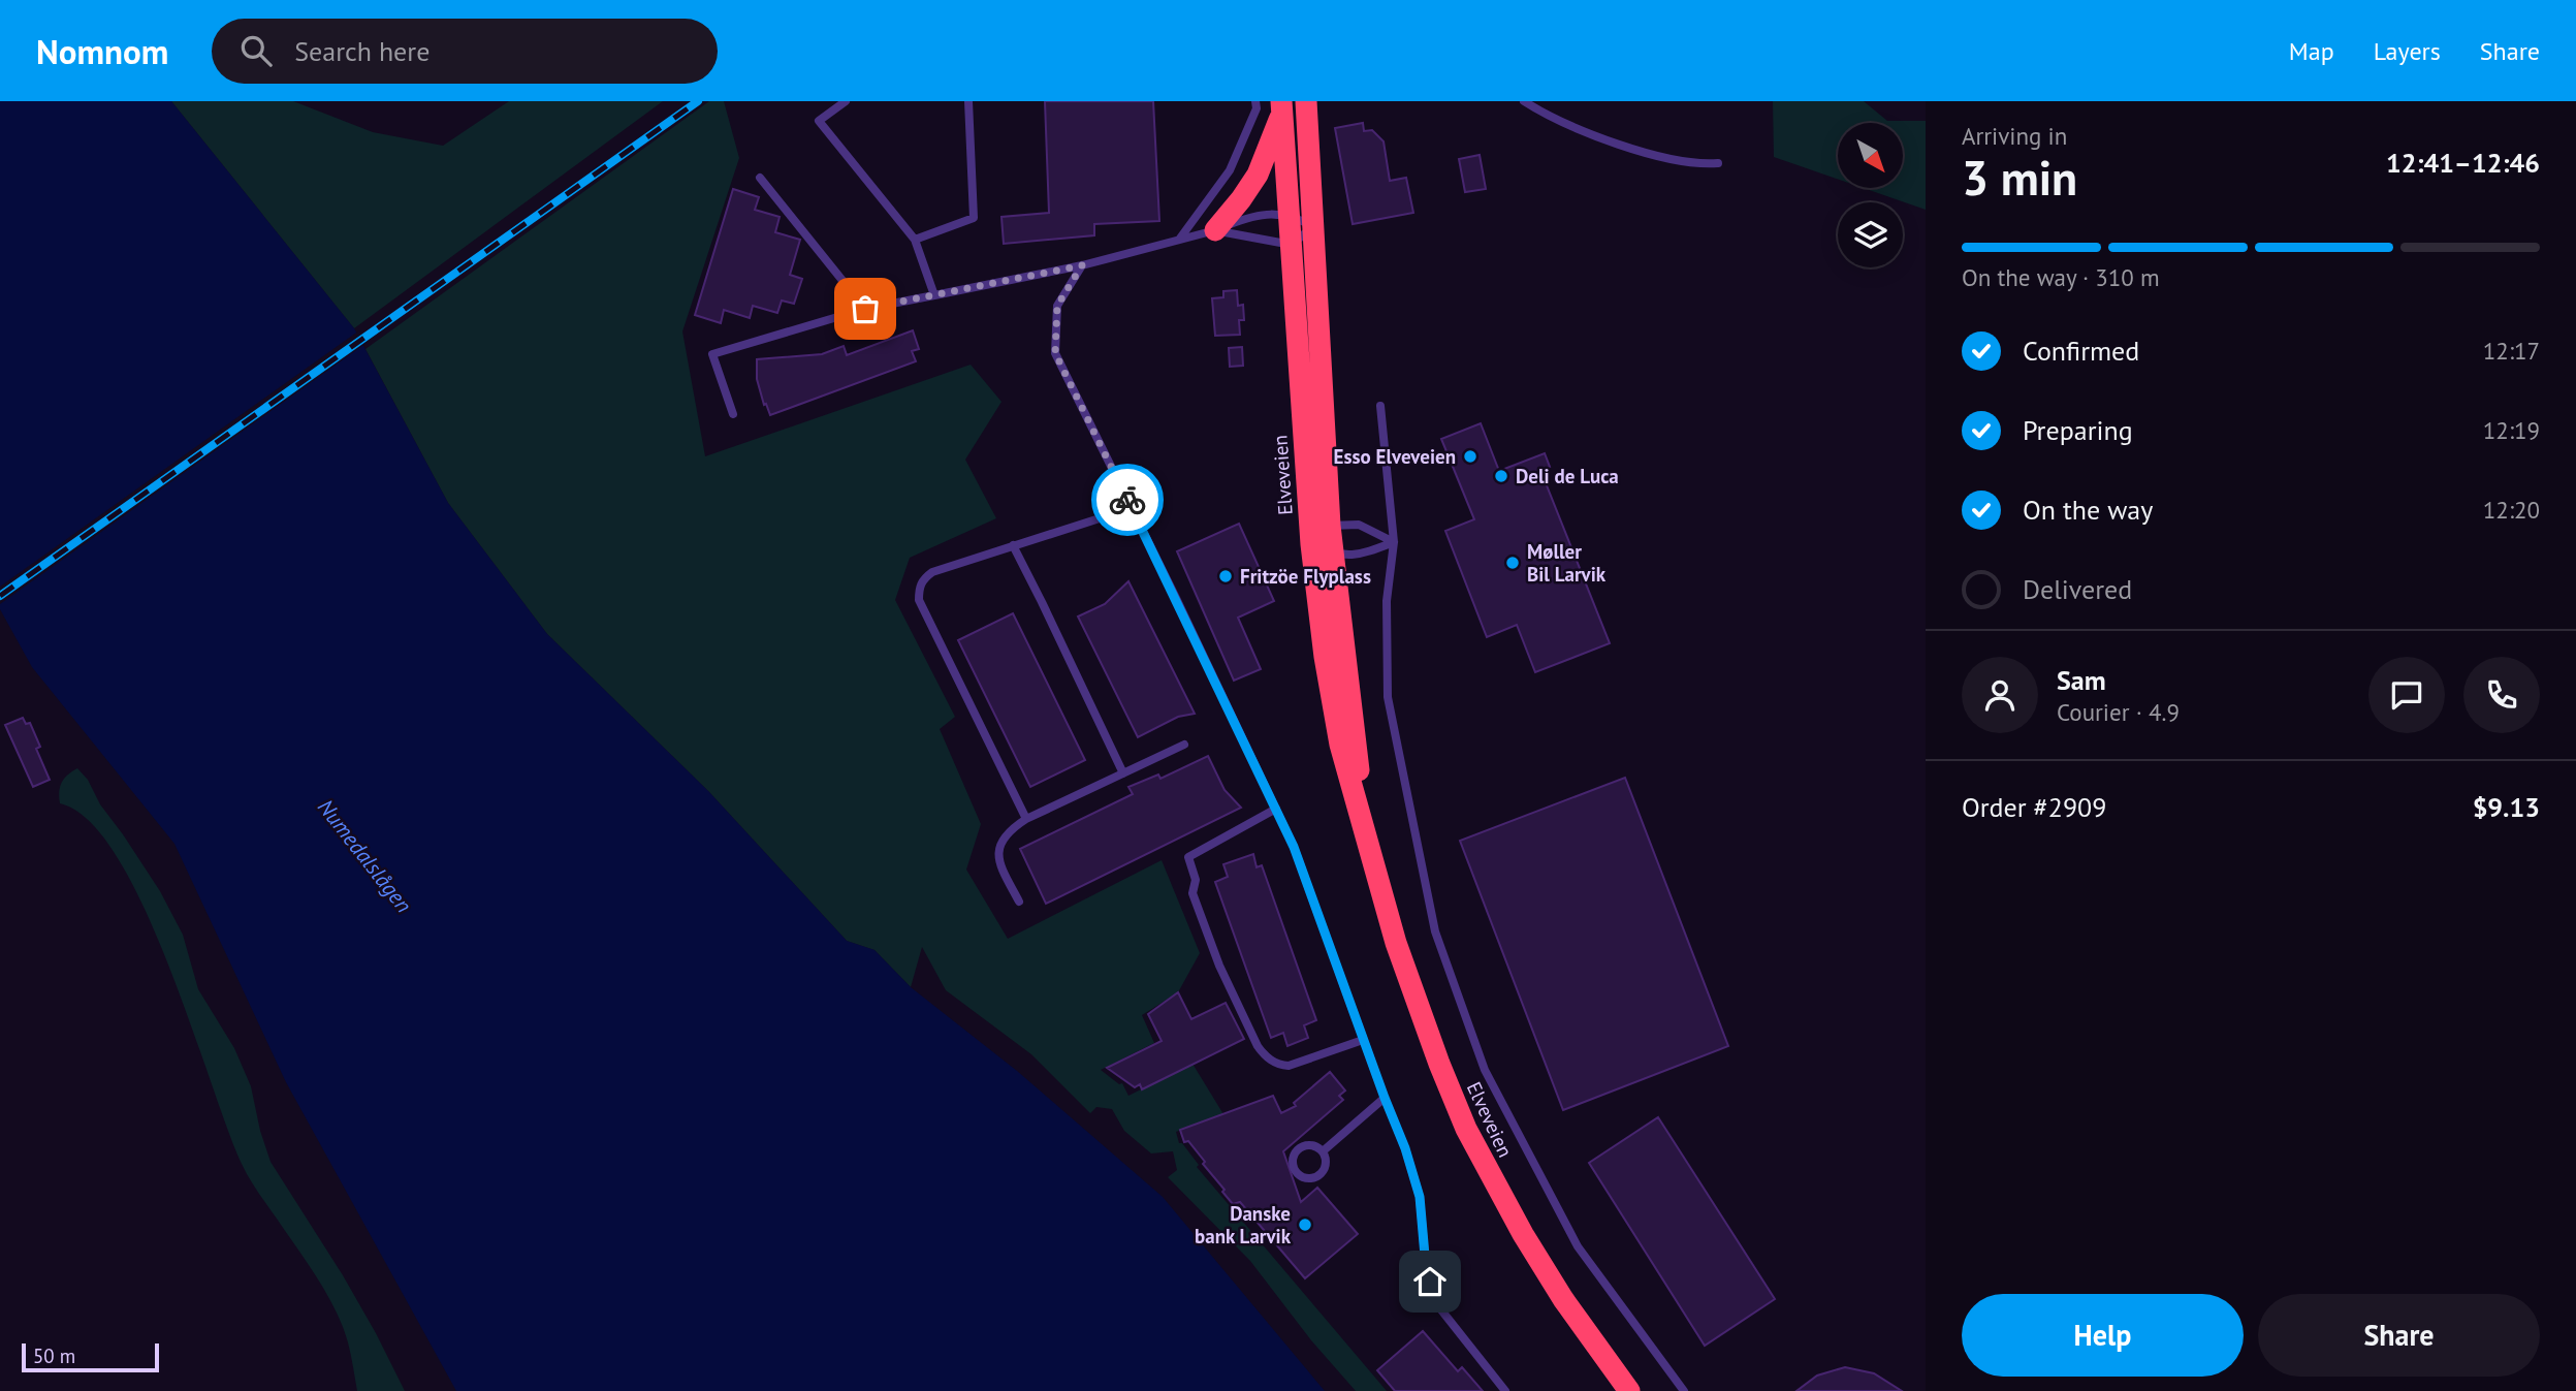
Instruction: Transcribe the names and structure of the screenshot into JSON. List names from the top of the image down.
{
  "streets": {
    "highway": ["Elveveien"]
  },
  "water": ["Numedalslågen"],
  "places": [
    "Esso Elveveien",
    "Deli de Luca",
    "Møller Bil Larvik",
    "Fritzöe Flyplass",
    "Danske bank Larvik"
  ],
  "scale_bar": "50 m",
  "north": "bottom right",
  "page": {
    "header": "Nomnom",
    "search": "Search here",
    "nav": ["Map", "Layers", "Share"],
    "heading": ["3 min", "Arriving in", "12:41–12:46"],
    "panel": [
      "Sam",
      "Courier · 4.9",
      "Order #2909",
      "$9.13"
    ],
    "bar": "On the way · 310 m",
    "list": [
      ["Confirmed", "12:17"],
      ["Preparing", "12:19"],
      ["On the way", "12:20"],
      "Delivered"
    ],
    "buttons": ["Help", "Share"],
    "scale": "50 m"
  }
}
